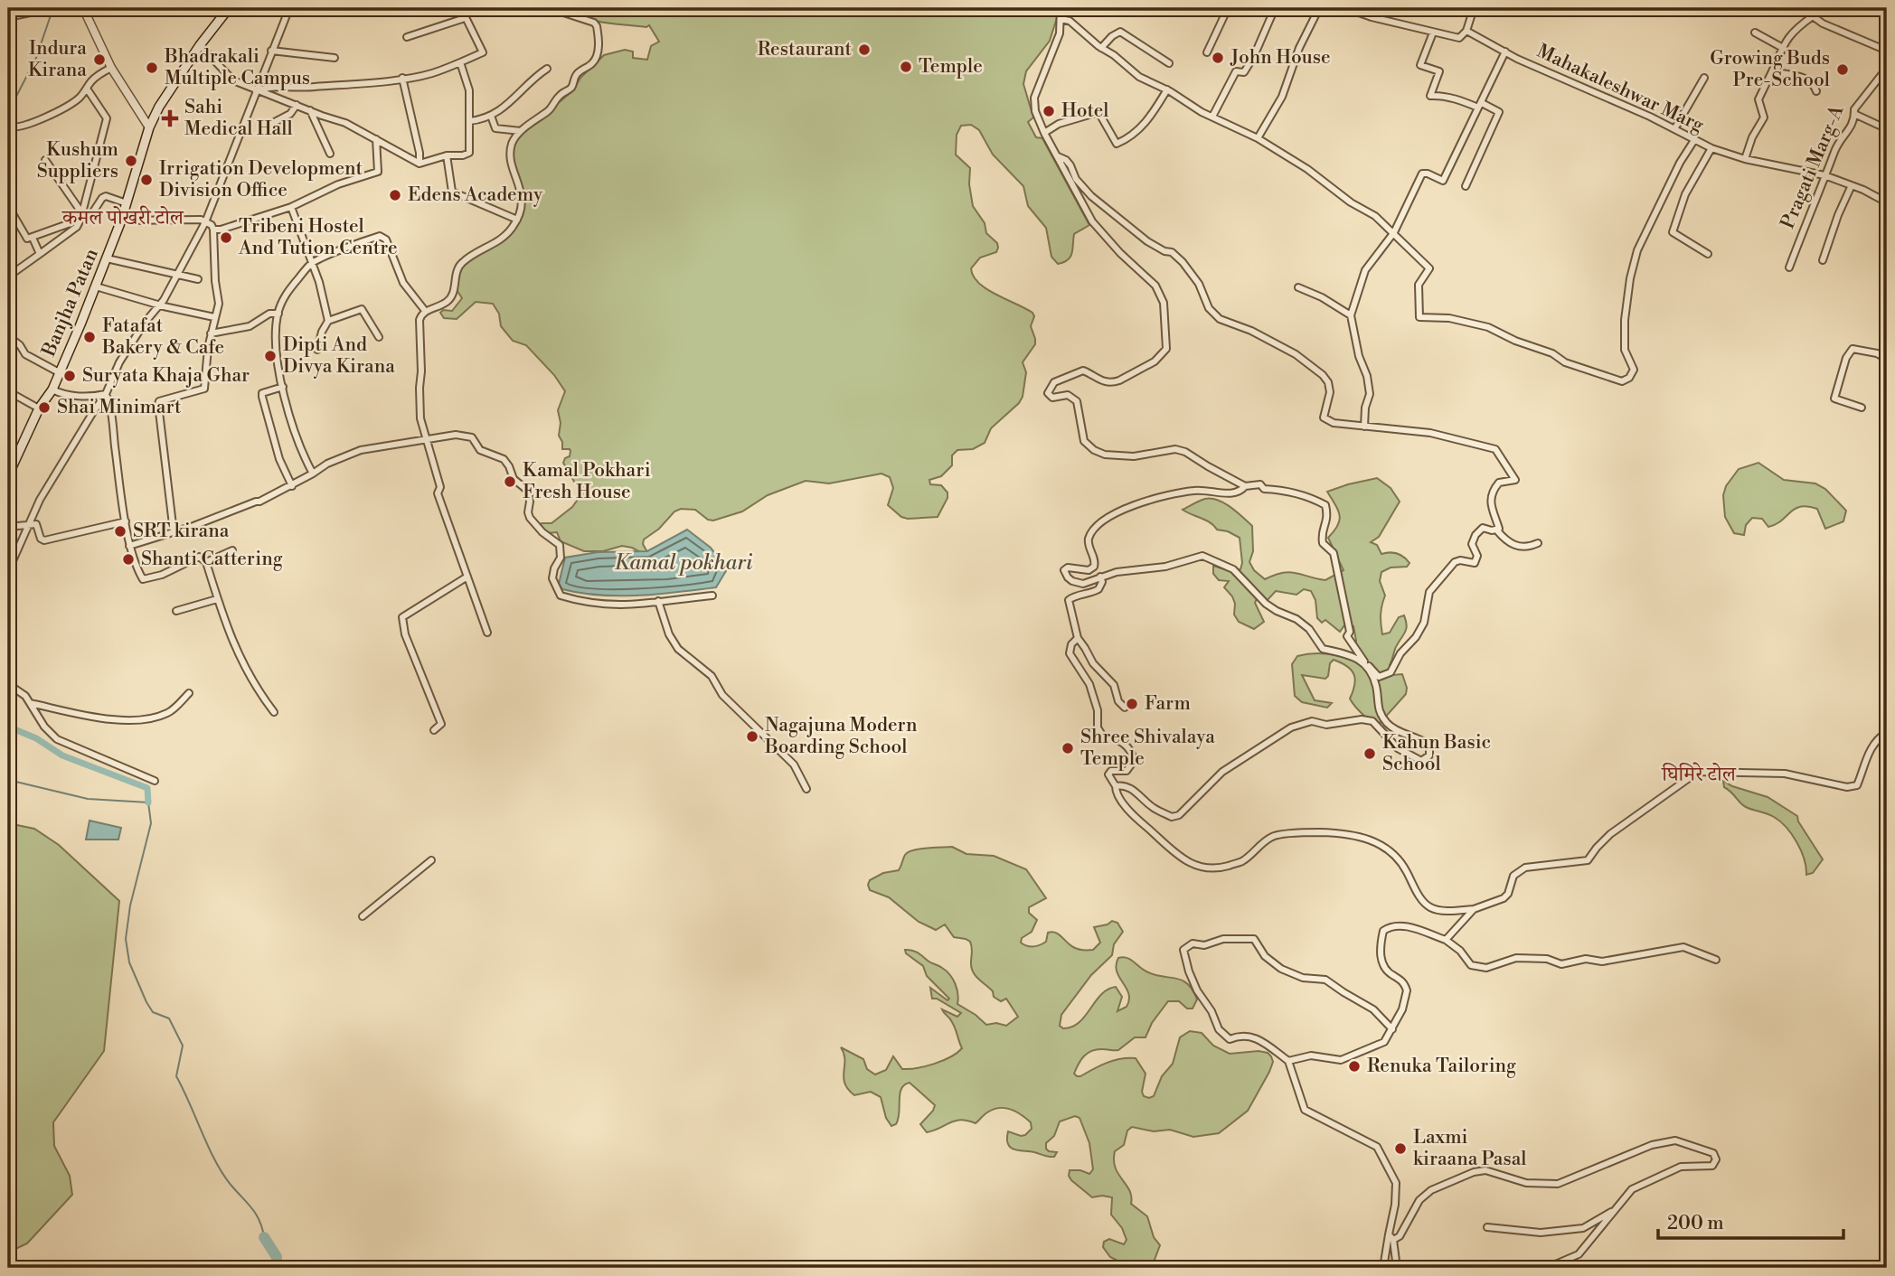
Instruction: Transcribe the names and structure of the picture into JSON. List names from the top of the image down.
{
  "streets": {
    "main road": ["Banjha Patan"],
    "street": ["Mahakaleshwar Marg", "Pragati Marg-A"]
  },
  "crossings": [
    ["Mahakaleshwar Marg", "Pragati Marg-A"]
  ],
  "districts": ["कमल पोखरी टोल", "घिमिरे टोल"],
  "water": ["Kamal pokhari"],
  "places": {
    "other": [
      "Restaurant",
      "John House",
      "Indura Kirana",
      "Temple",
      "Bhadrakali Multiple Campus",
      "Growing Buds Pre-School",
      "Hotel",
      "Kushum Suppliers",
      "Irrigation Development Division Office",
      "Edens Academy",
      "Tribeni Hostel And Tution Centre",
      "Fatafat Bakery & Cafe",
      "Dipti And Divya Kirana",
      "Suryata Khaja Ghar",
      "Shai Minimart",
      "Kamal Pokhari Fresh House",
      "SRT kirana",
      "Shanti Cattering",
      "Farm",
      "Nagajuna Modern Boarding School",
      "Shree Shivalaya Temple",
      "Kahun Basic School",
      "Renuka Tailoring",
      "Laxmi kiraana Pasal"
    ],
    "health": ["Sahi Medical Hall"]
  },
  "scale_bar": "200 m"
}
